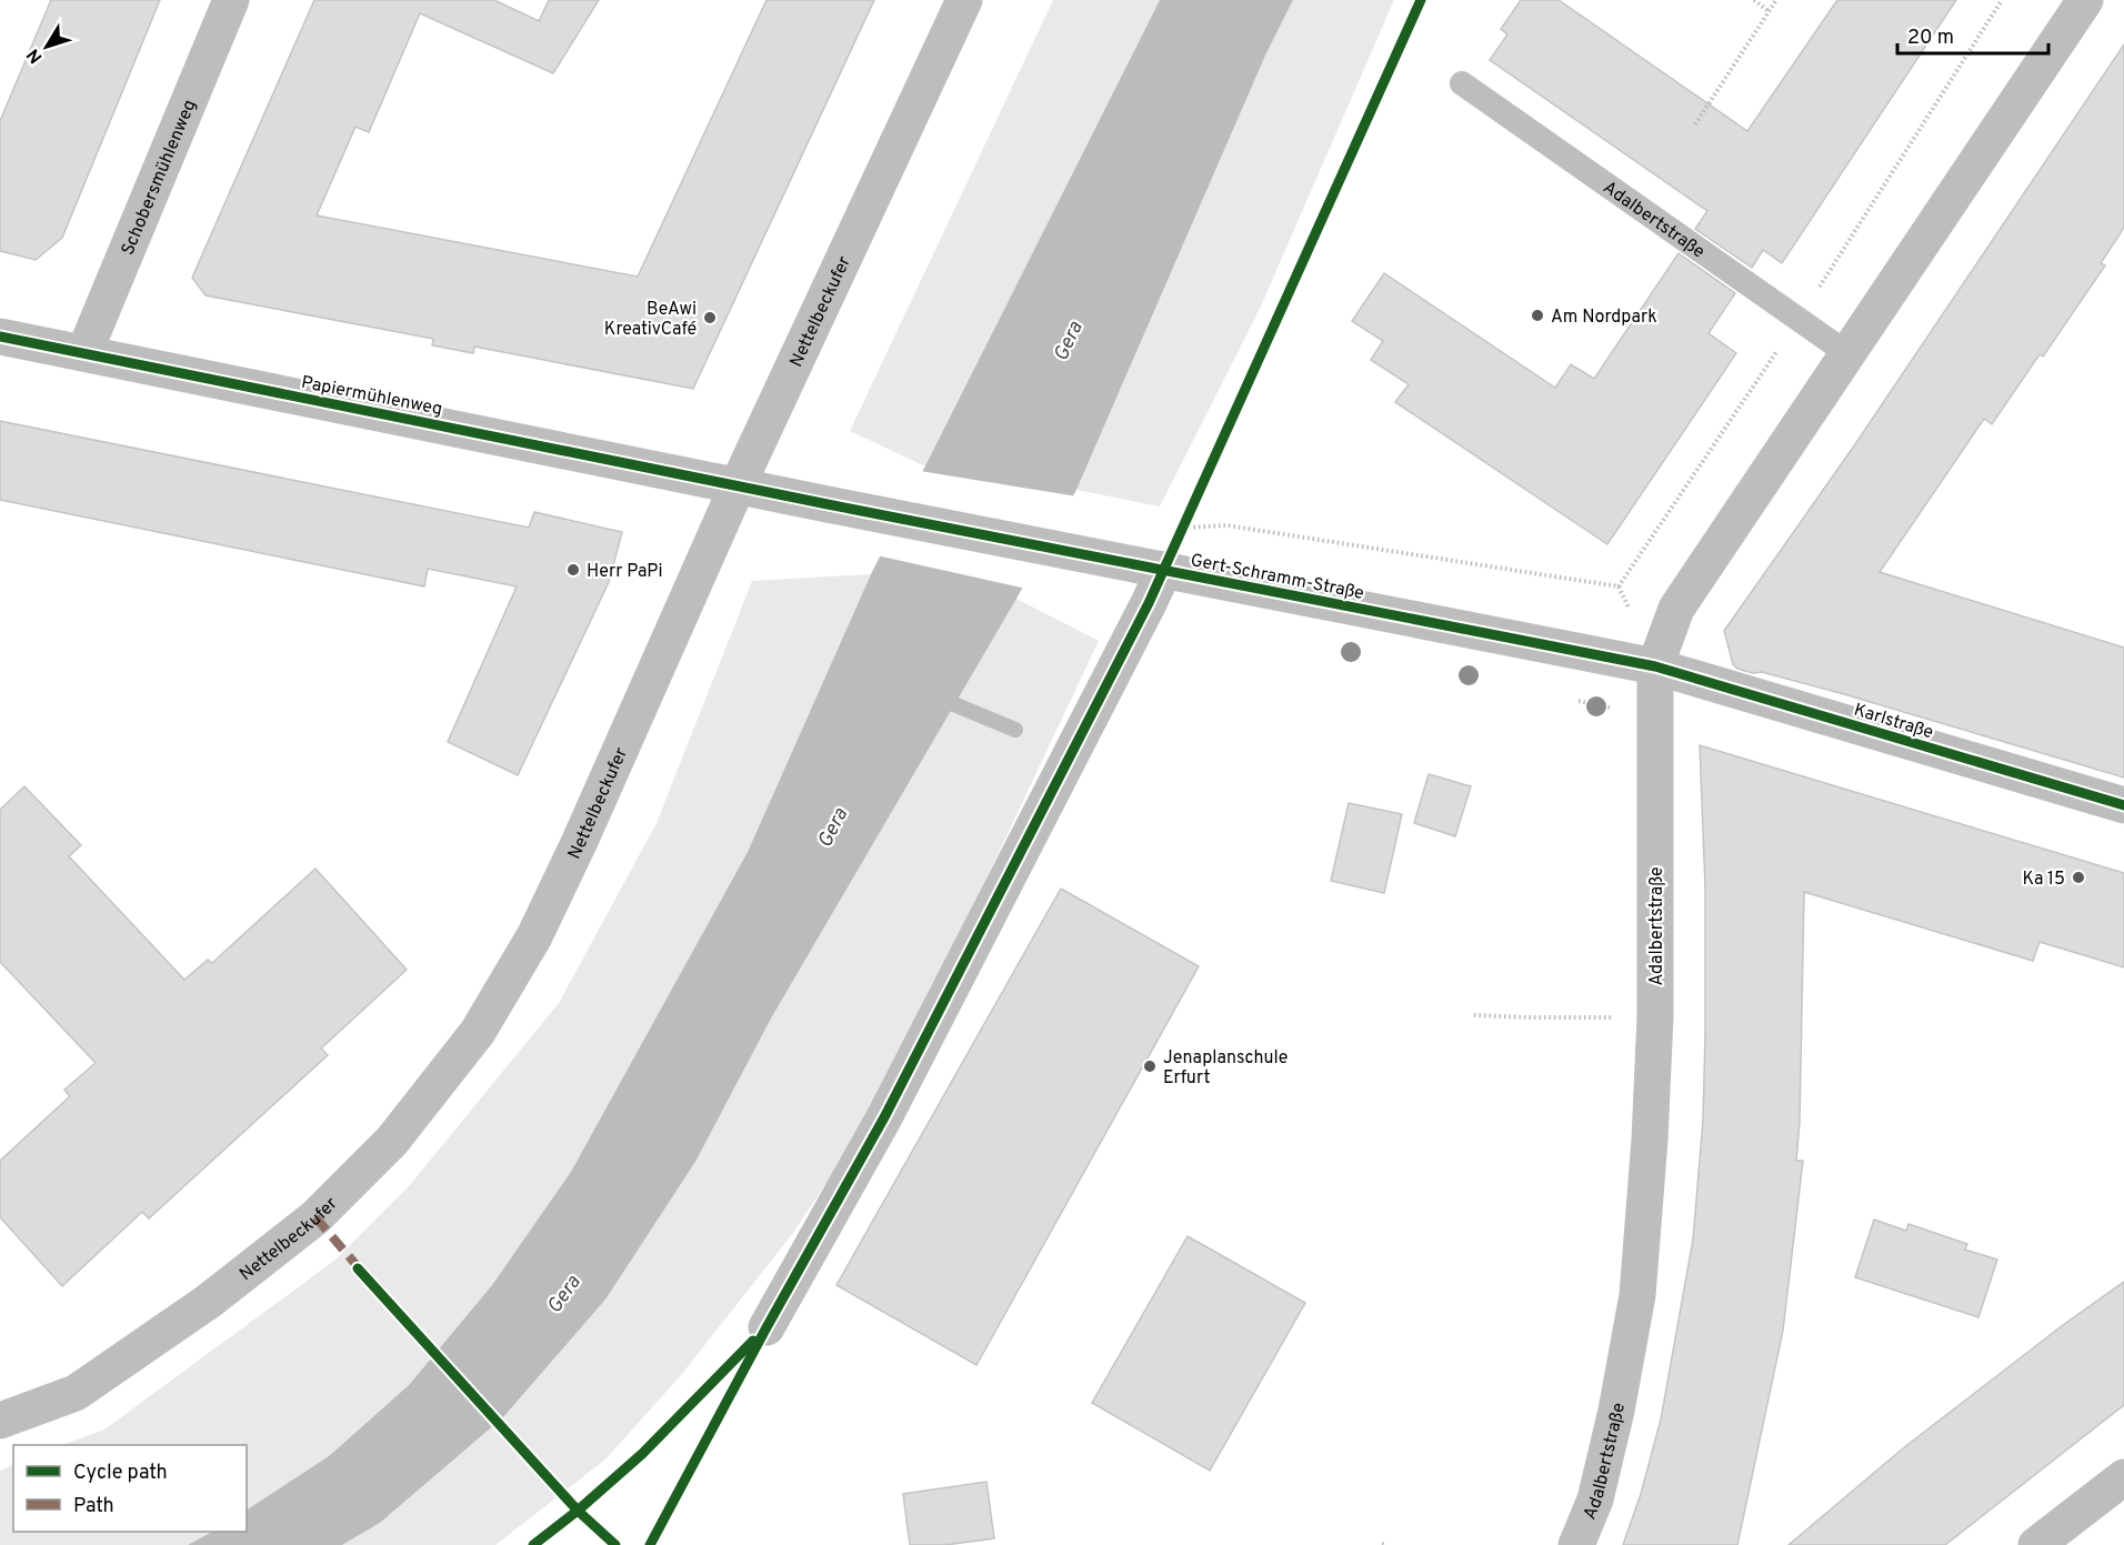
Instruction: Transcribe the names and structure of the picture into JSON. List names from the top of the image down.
{
  "streets": {
    "street": [
      "Schobersmühlenweg",
      "Adalbertstraße",
      "Nettelbeckufer",
      "Papiermühlenweg",
      "Gert-Schramm-Straße",
      "Karlstraße"
    ]
  },
  "crossings": [
    ["Schobersmühlenweg", "Papiermühlenweg"],
    ["Adalbertstraße", "Gert-Schramm-Straße"],
    ["Adalbertstraße", "Karlstraße"],
    ["Nettelbeckufer", "Papiermühlenweg"],
    ["Nettelbeckufer", "Gert-Schramm-Straße"],
    ["Papiermühlenweg", "Gert-Schramm-Straße"],
    ["Gert-Schramm-Straße", "Karlstraße"]
  ],
  "water": ["Gera"],
  "places": [
    "Am Nordpark",
    "BeAwi KreativCafé",
    "Herr PaPi",
    "Ka 15",
    "Jenaplanschule Erfurt"
  ],
  "legend": ["Cycle path", "Path"],
  "scale_bar": "20 m",
  "north": "bottom left"
}
